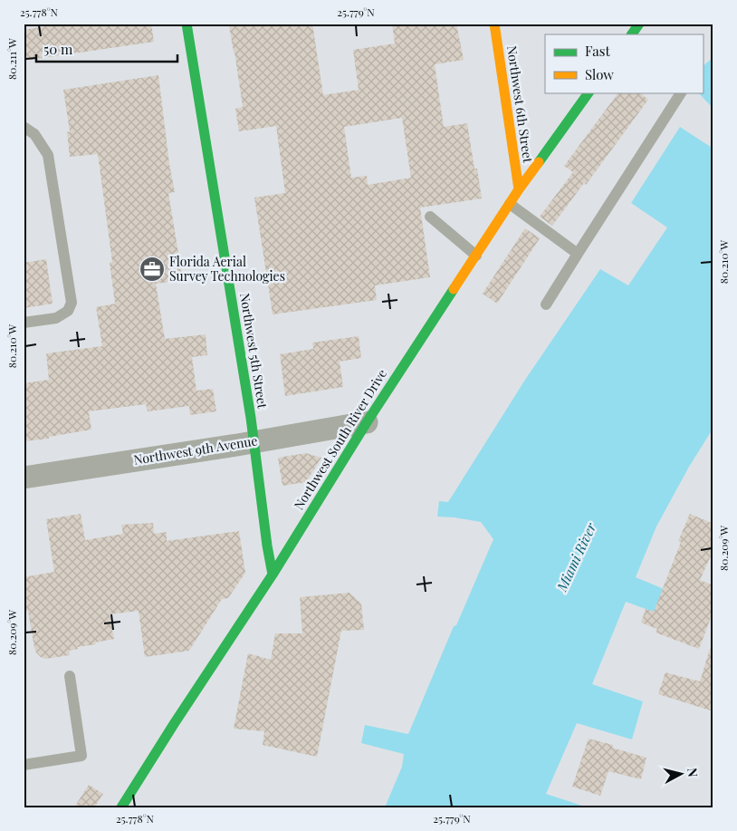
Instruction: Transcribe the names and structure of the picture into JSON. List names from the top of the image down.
{
  "streets": {
    "main road": ["Northwest 6th Street", "Northwest 5th Street", "Northwest South River Drive"],
    "street": ["Northwest 9th Avenue"]
  },
  "crossings": [
    ["Northwest 6th Street", "Northwest South River Drive"],
    ["Northwest 5th Street", "Northwest South River Drive"],
    ["Northwest 5th Street", "Northwest 9th Avenue"],
    ["Northwest South River Drive", "Northwest 9th Avenue"]
  ],
  "water": ["Miami River"],
  "places": {
    "office": ["Florida Aerial Survey Technologies"]
  },
  "legend": ["Fast", "Slow"],
  "scale_bar": "50 m",
  "north": "right",
  "coordinates": [
    "25.778°N",
    "25.779°N",
    "80.211°W",
    "80.210°W",
    "80.209°W"
  ]
}
